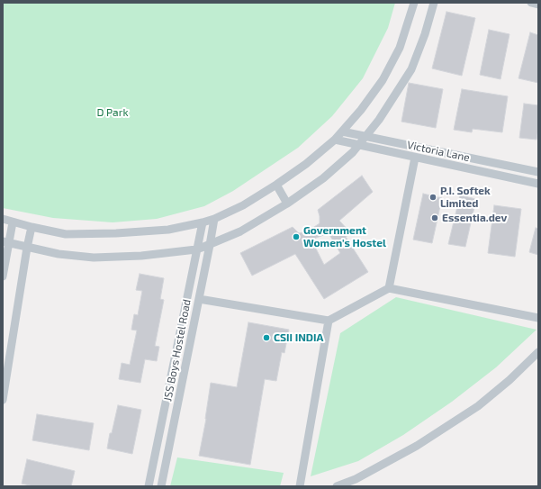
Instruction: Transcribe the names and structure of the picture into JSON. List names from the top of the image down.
{
  "streets": {
    "street": ["Victoria Lane", "JSS Boys Hostel Road"]
  },
  "parks": ["D Park"],
  "places": [
    "P.I. Softek Limited",
    "Essentia.dev",
    "Government Women's Hostel",
    "CSII INDIA"
  ]
}
